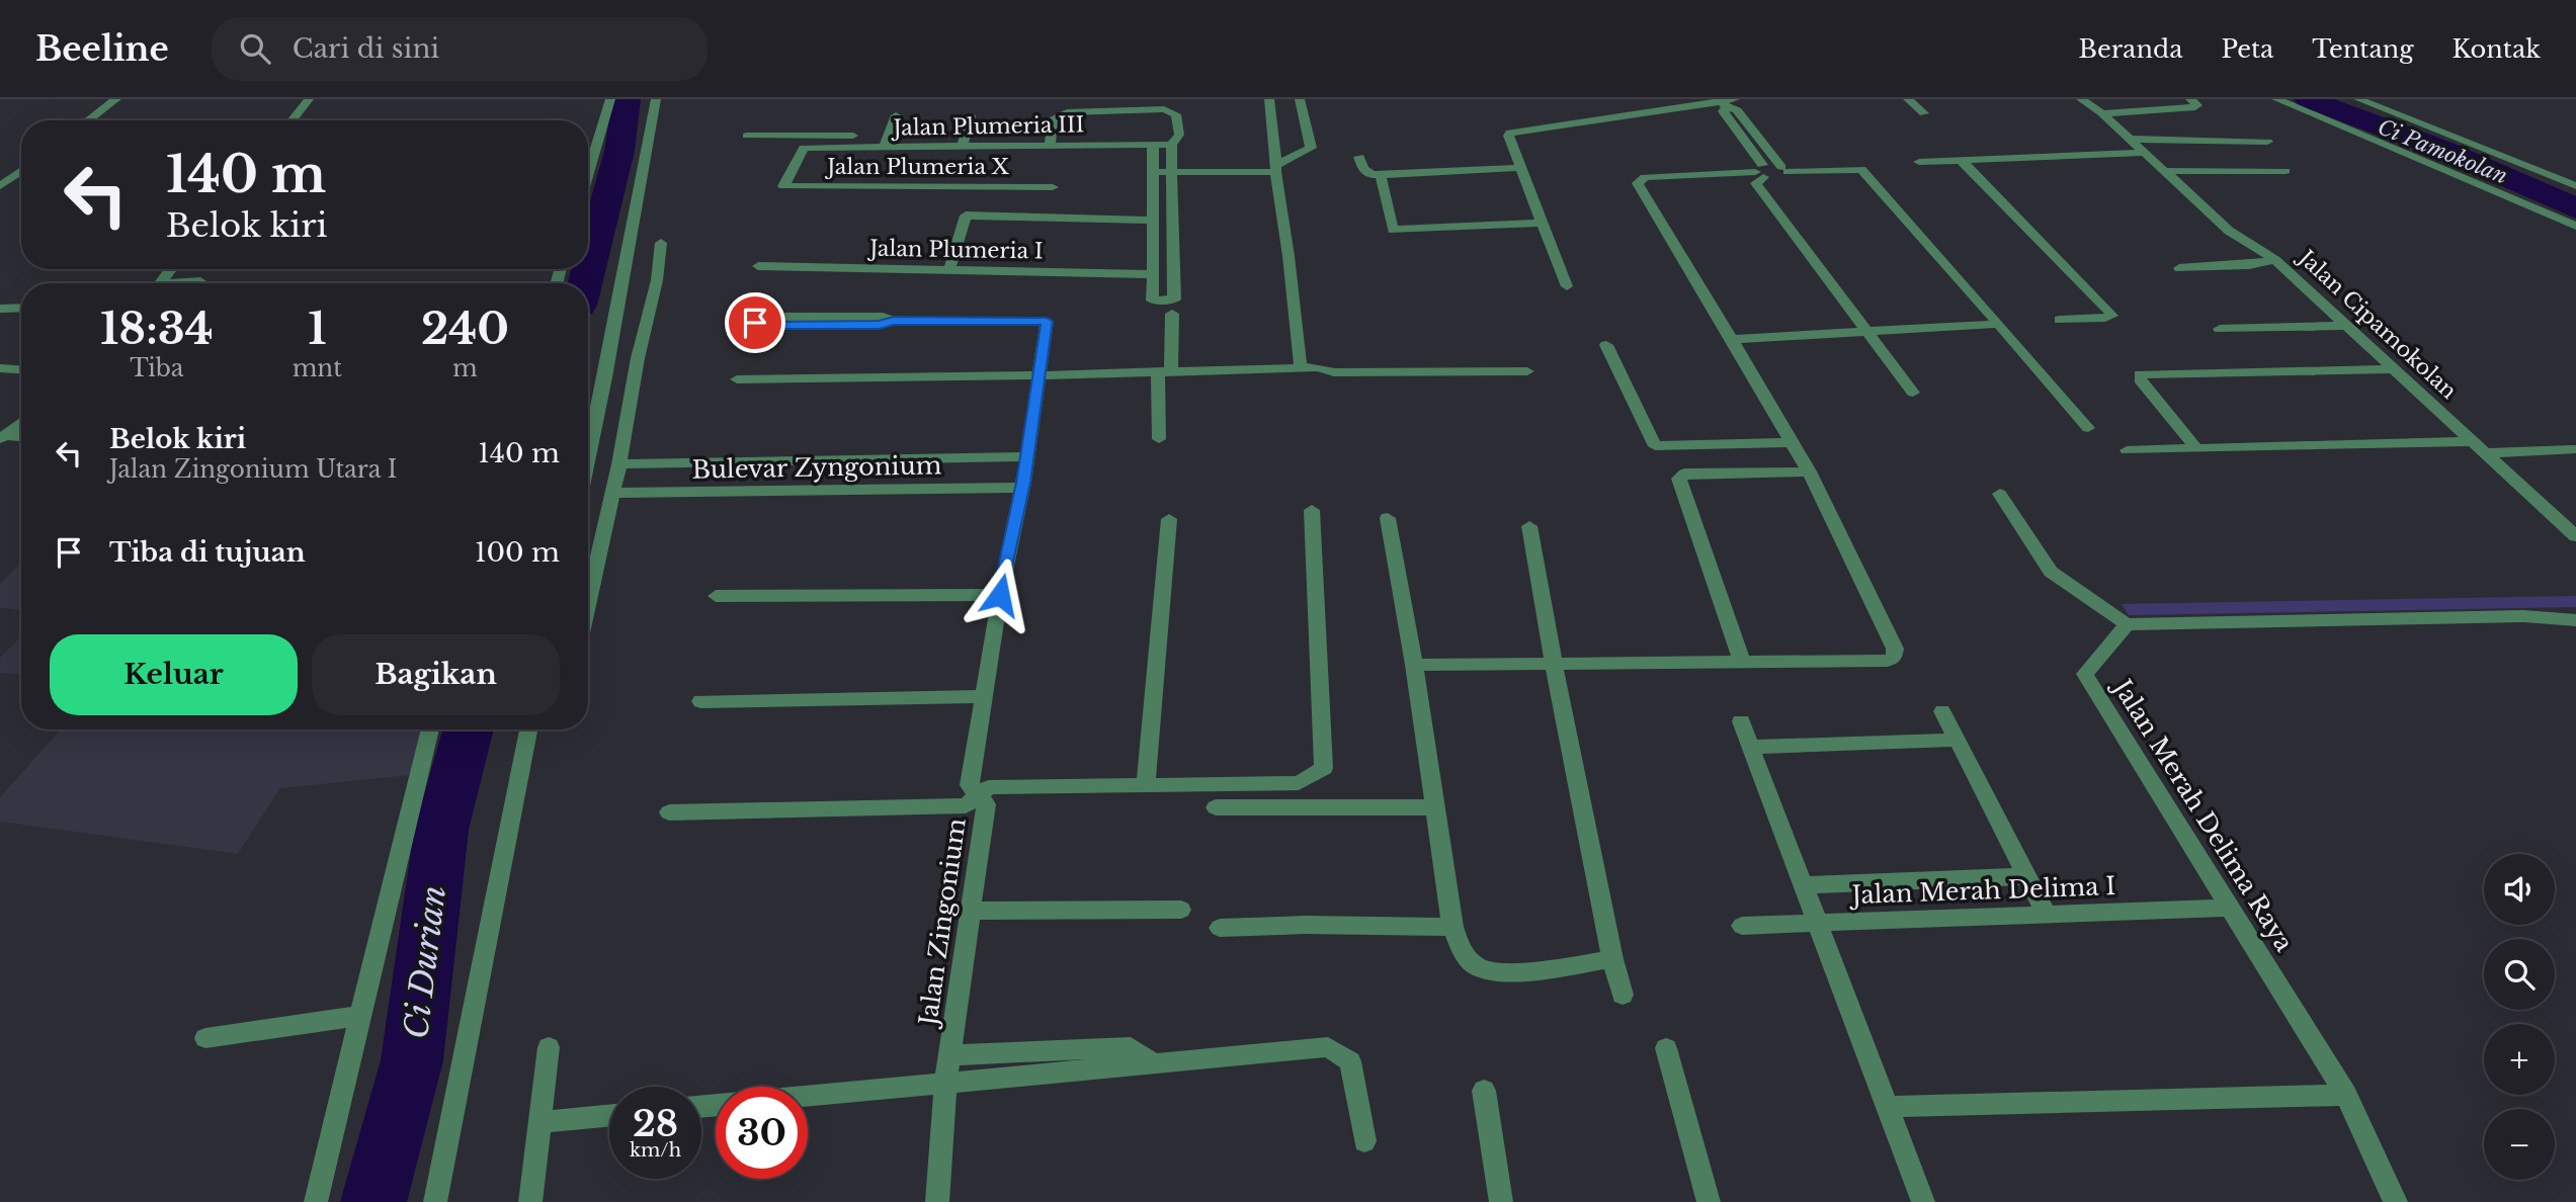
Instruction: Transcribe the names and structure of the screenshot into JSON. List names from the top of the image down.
{
  "streets": {
    "street": [
      "Jalan Plumeria III",
      "Jalan Plumeria X",
      "Jalan Plumeria I",
      "Jalan Cipamokolan",
      "Bulevar Zyngonium",
      "Jalan Merah Delima Raya",
      "Jalan Merah Delima I",
      "Jalan Zingonium"
    ]
  },
  "crossings": [
    ["Jalan Plumeria III", "Jalan Plumeria X"],
    ["Bulevar Zyngonium", "Jalan Zingonium"],
    ["Jalan Merah Delima Raya", "Jalan Merah Delima I"]
  ],
  "water": ["Ci Pamokolan", "Ci Durian"],
  "page": {
    "header": "Beeline",
    "search": "Cari di sini",
    "nav": [
      "Beranda",
      "Peta",
      "Tentang",
      "Kontak"
    ],
    "turn": ["140 m", "Belok kiri"],
    "eta": [
      "18:34",
      "Tiba",
      "1",
      "mnt",
      "240",
      "m"
    ],
    "list": [
      {
        "name": "Belok kiri",
        "note": "Jalan Zingonium Utara I",
        "value": "140 m"
      },
      {
        "name": "Tiba di tujuan",
        "value": "100 m"
      }
    ],
    "buttons": ["Keluar", "Bagikan"],
    "map_buttons": ["+", "−"],
    "speed": "28 km/h",
    "limit": "30"
  }
}
